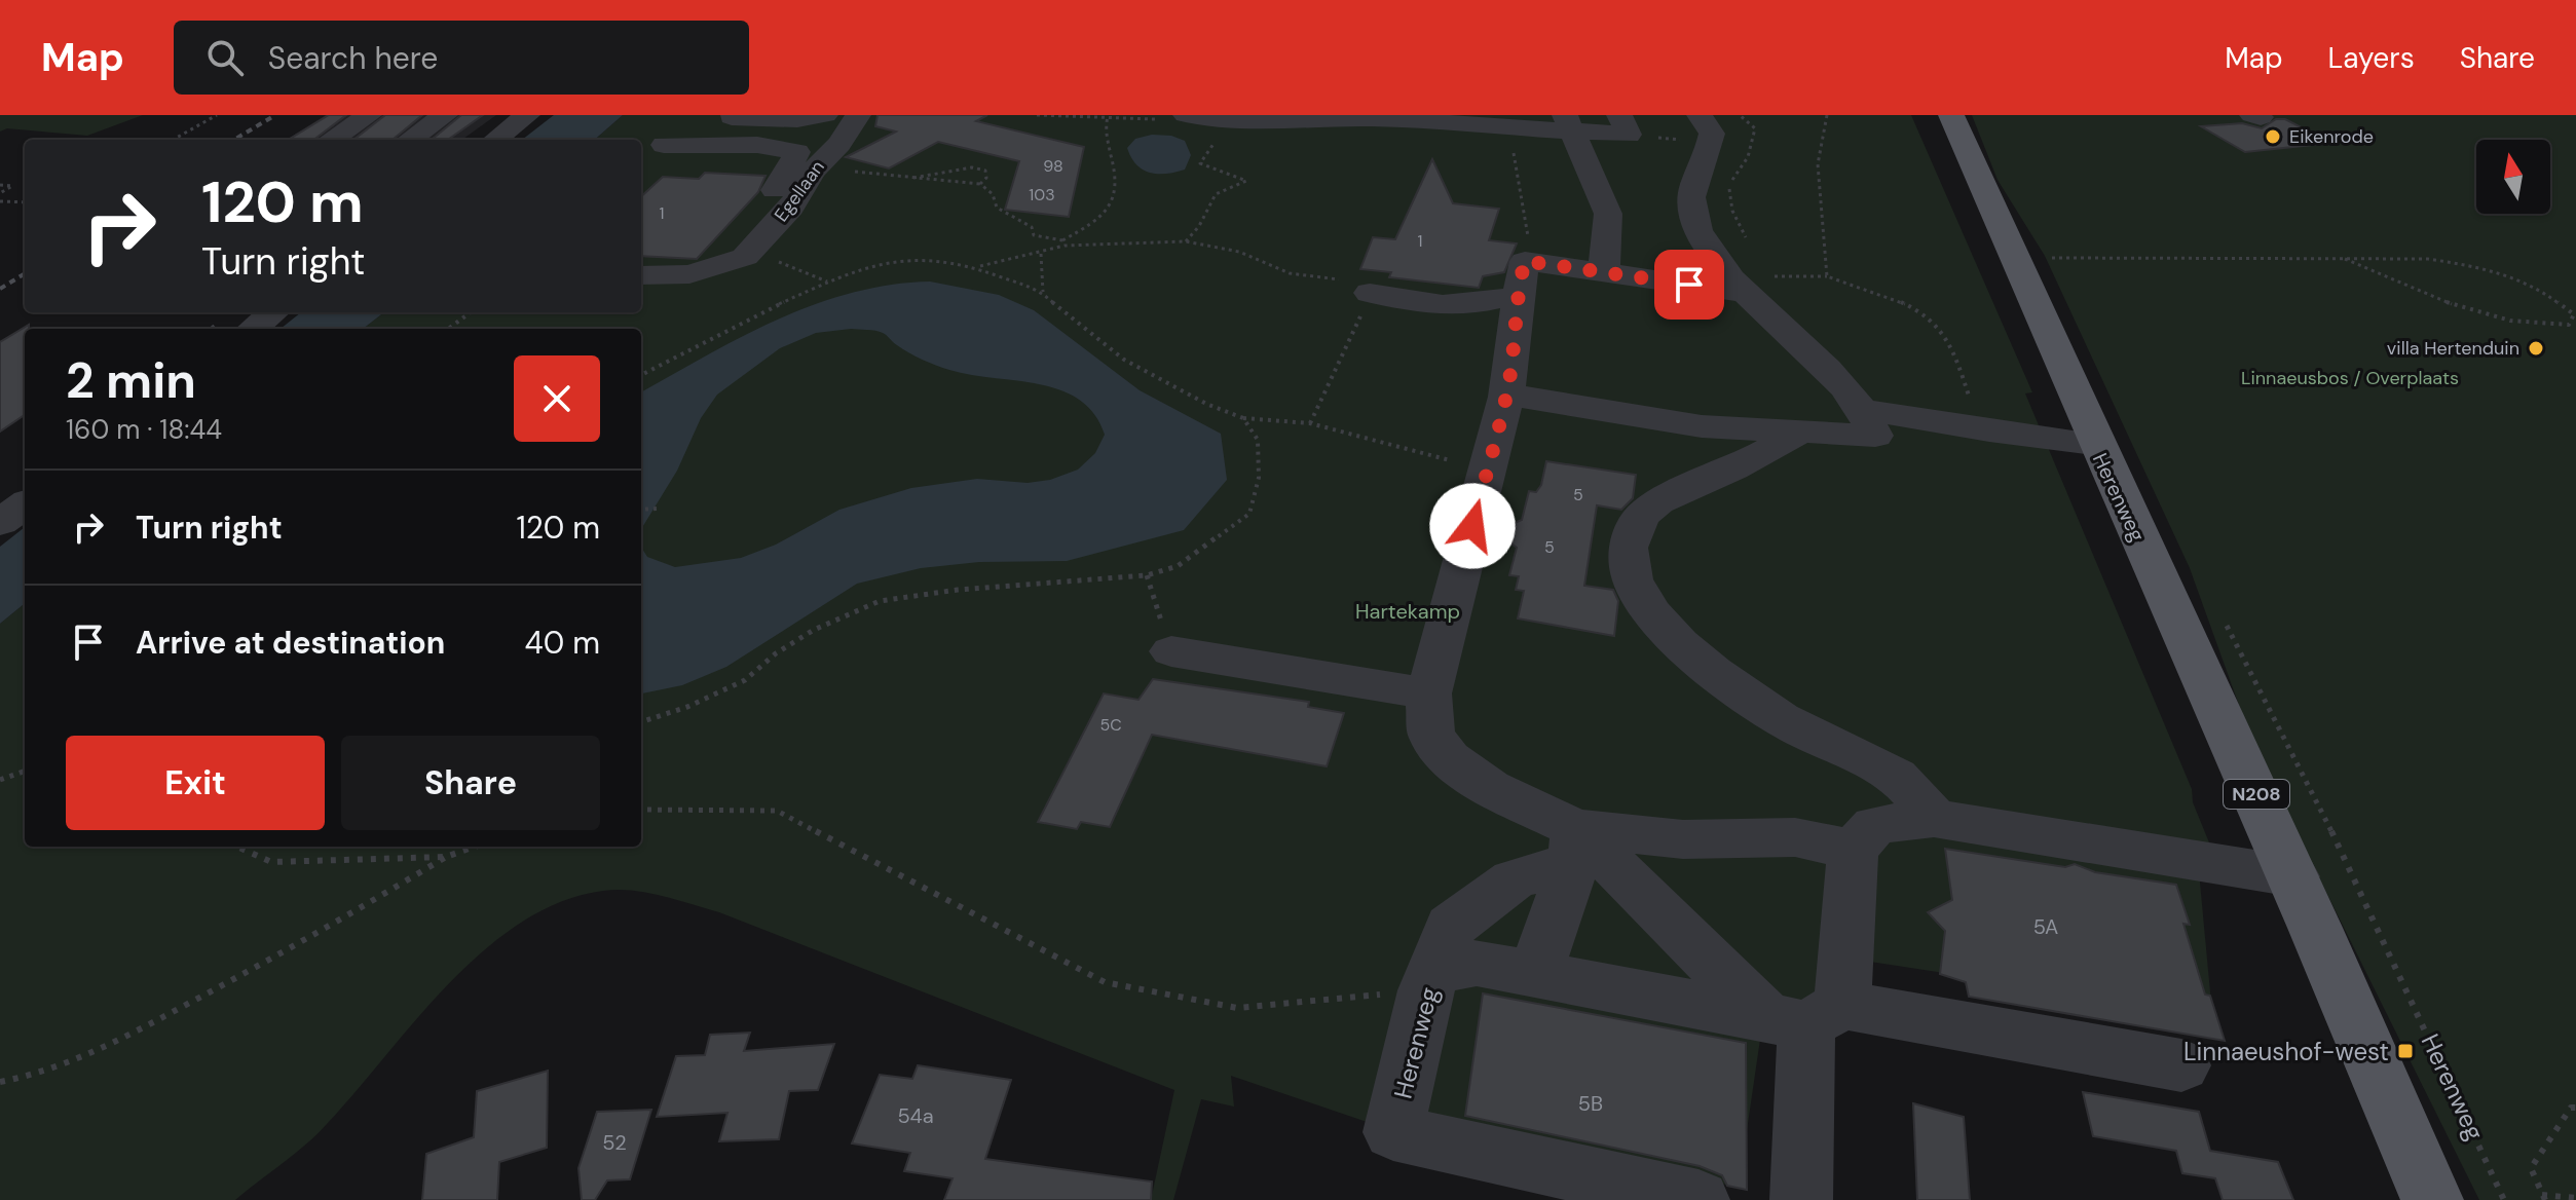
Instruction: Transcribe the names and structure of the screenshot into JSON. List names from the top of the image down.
{
  "streets": {
    "main road": ["Herenweg", "N208"],
    "street": ["Egellaan"]
  },
  "parks": ["Linnaeusbos / Overplaats", "Hartekamp"],
  "places": {
    "other": ["Eikenrode", "villa Hertenduin"],
    "transit": ["Linnaeushof-west"]
  },
  "house_numbers": [
    "98",
    "103",
    "1",
    "1",
    "5",
    "5",
    "5C",
    "5A",
    "5B",
    "54a",
    "52"
  ],
  "north": "top",
  "page": {
    "header": "Map",
    "search": "Search here",
    "nav": ["Map", "Layers", "Share"],
    "turn": ["120 m", "Turn right"],
    "heading": ["2 min", "160 m · 18:44"],
    "list": [
      {
        "name": "Turn right",
        "value": "120 m"
      },
      {
        "name": "Arrive at destination",
        "value": "40 m"
      }
    ],
    "buttons": ["Exit", "Share"]
  }
}
